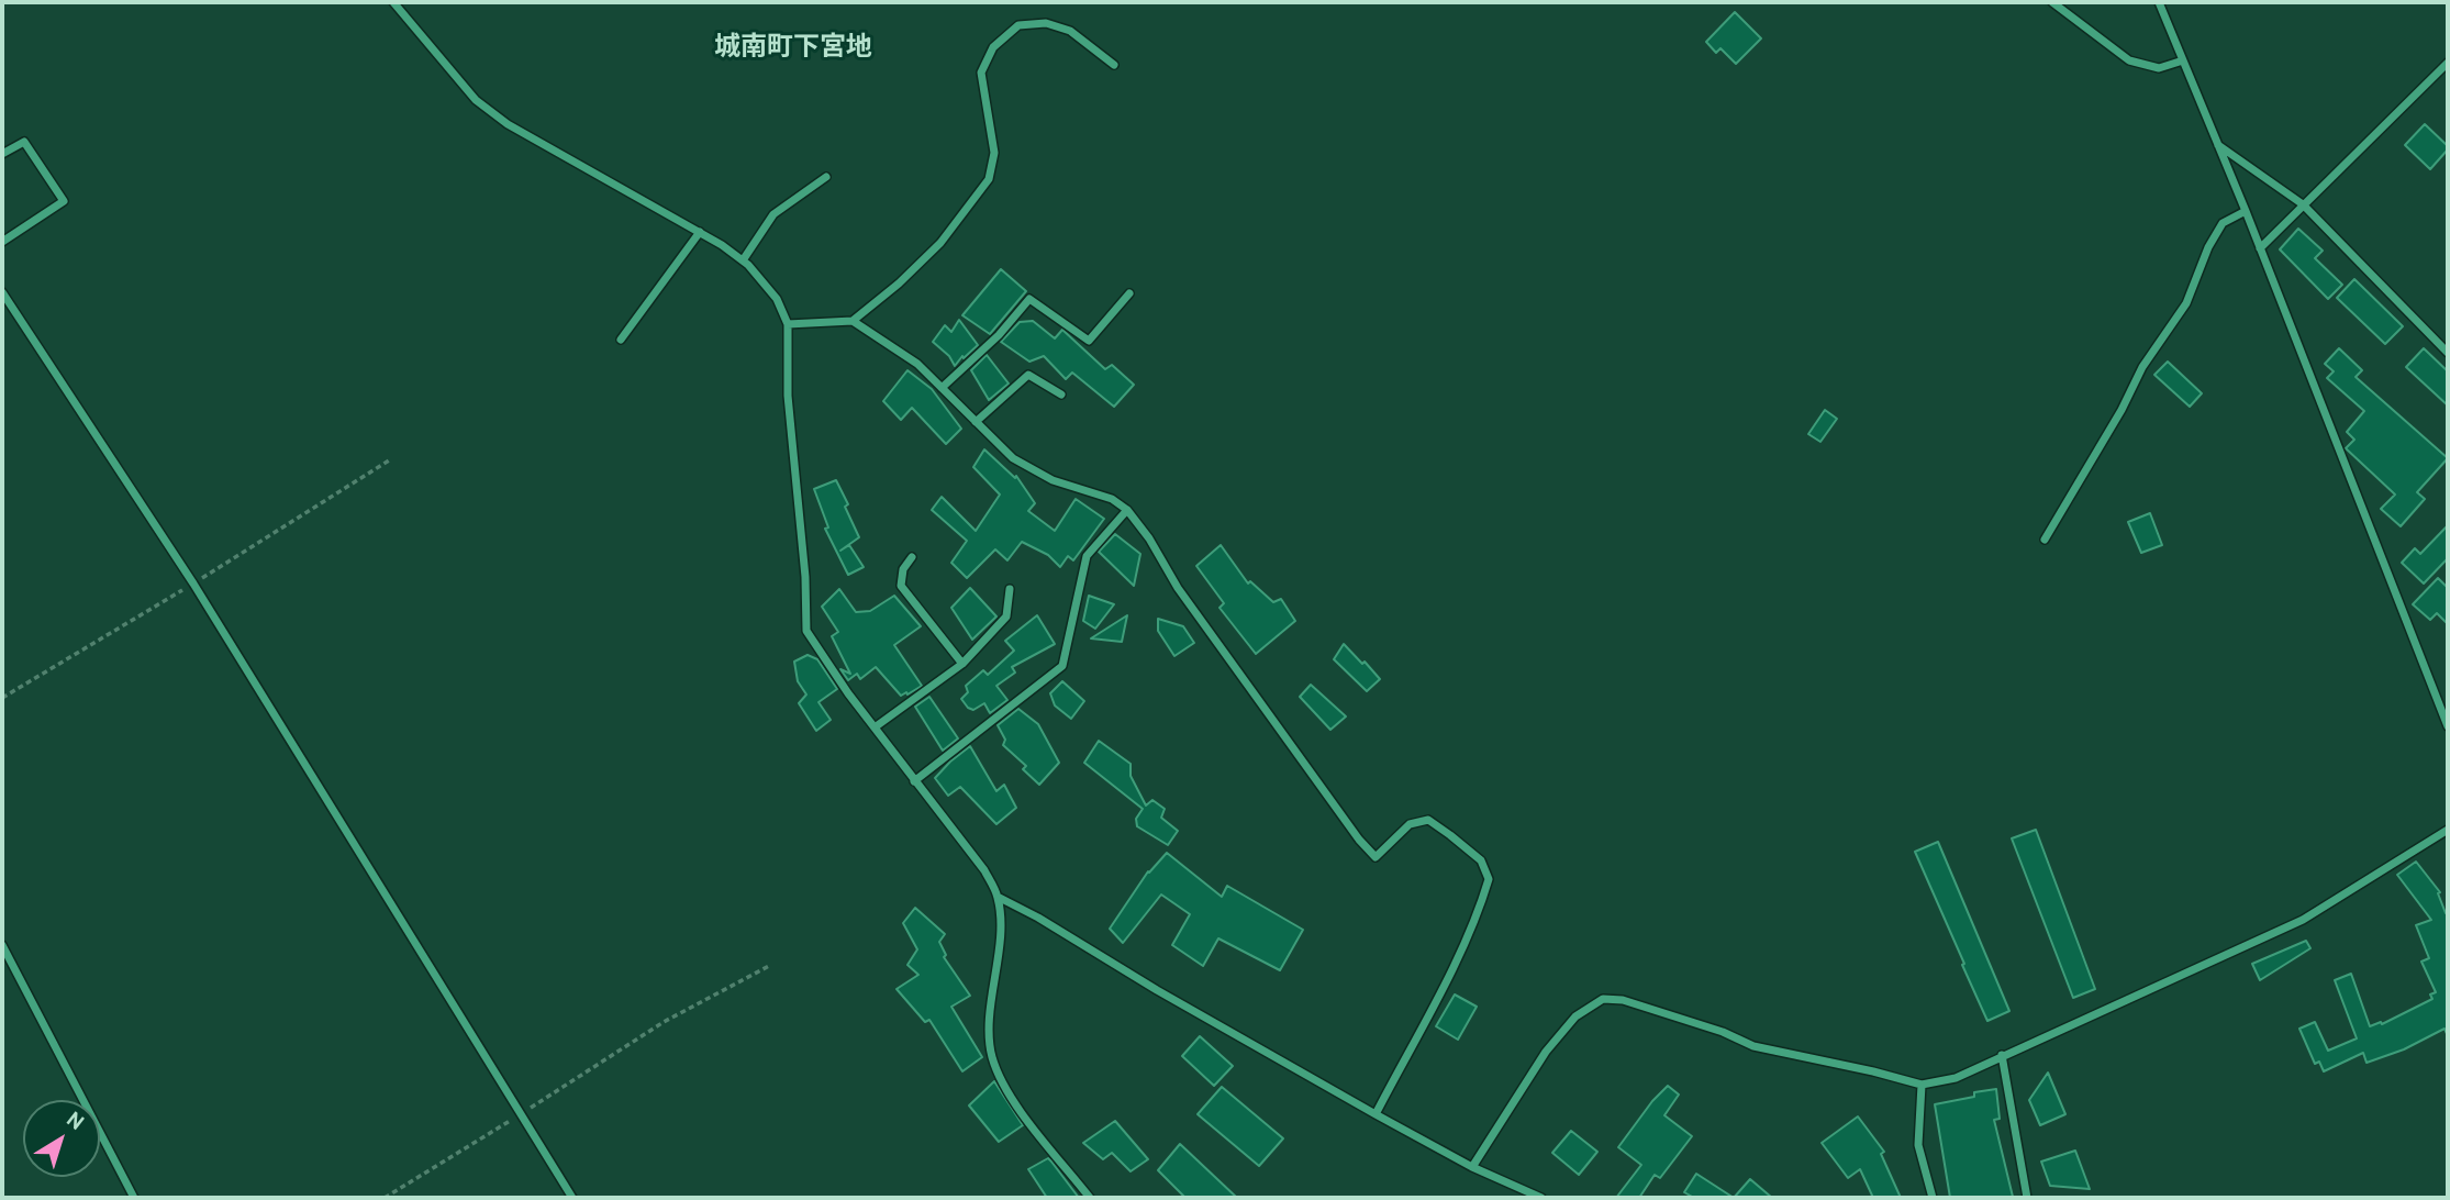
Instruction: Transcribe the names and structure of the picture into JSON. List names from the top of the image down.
{
  "districts": ["城南町下宮地"],
  "north": "top right"
}
